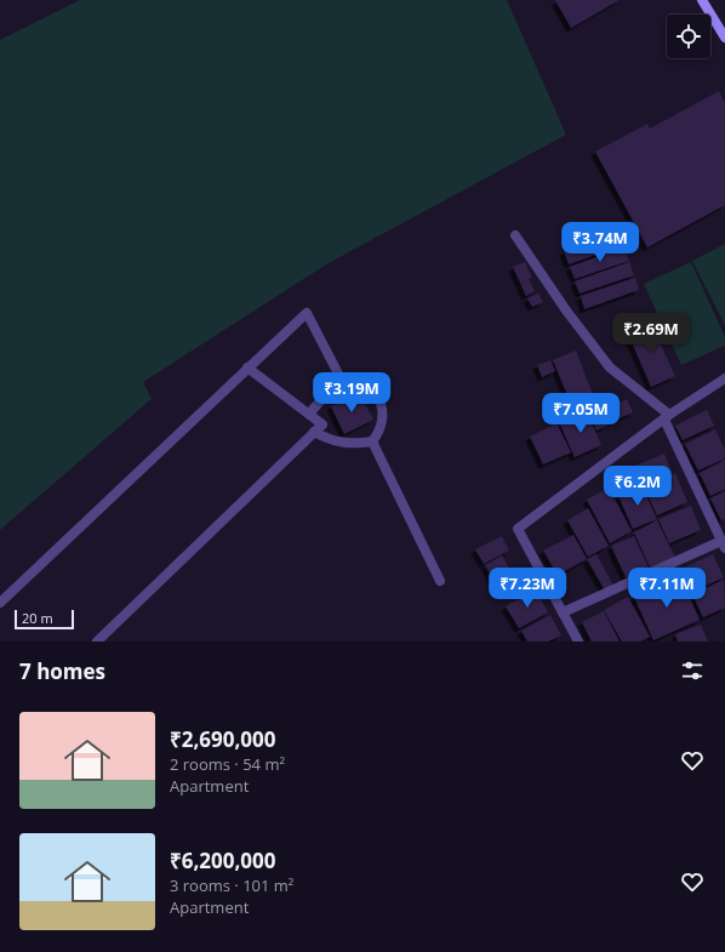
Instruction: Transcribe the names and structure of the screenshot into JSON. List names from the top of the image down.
{
  "scale_bar": "20 m",
  "page": {
    "price": [
      "₹3.74M",
      "₹2.69M",
      "₹3.19M",
      "₹7.05M",
      "₹6.2M",
      "₹7.23M",
      "₹7.11M"
    ],
    "scale": "20 m",
    "heading": "7 homes",
    "list": [
      {
        "name": "₹2,690,000",
        "note": "2 rooms · 54 m² · Apartment"
      },
      {
        "name": "₹6,200,000",
        "note": "3 rooms · 101 m² · Apartment"
      }
    ]
  }
}
